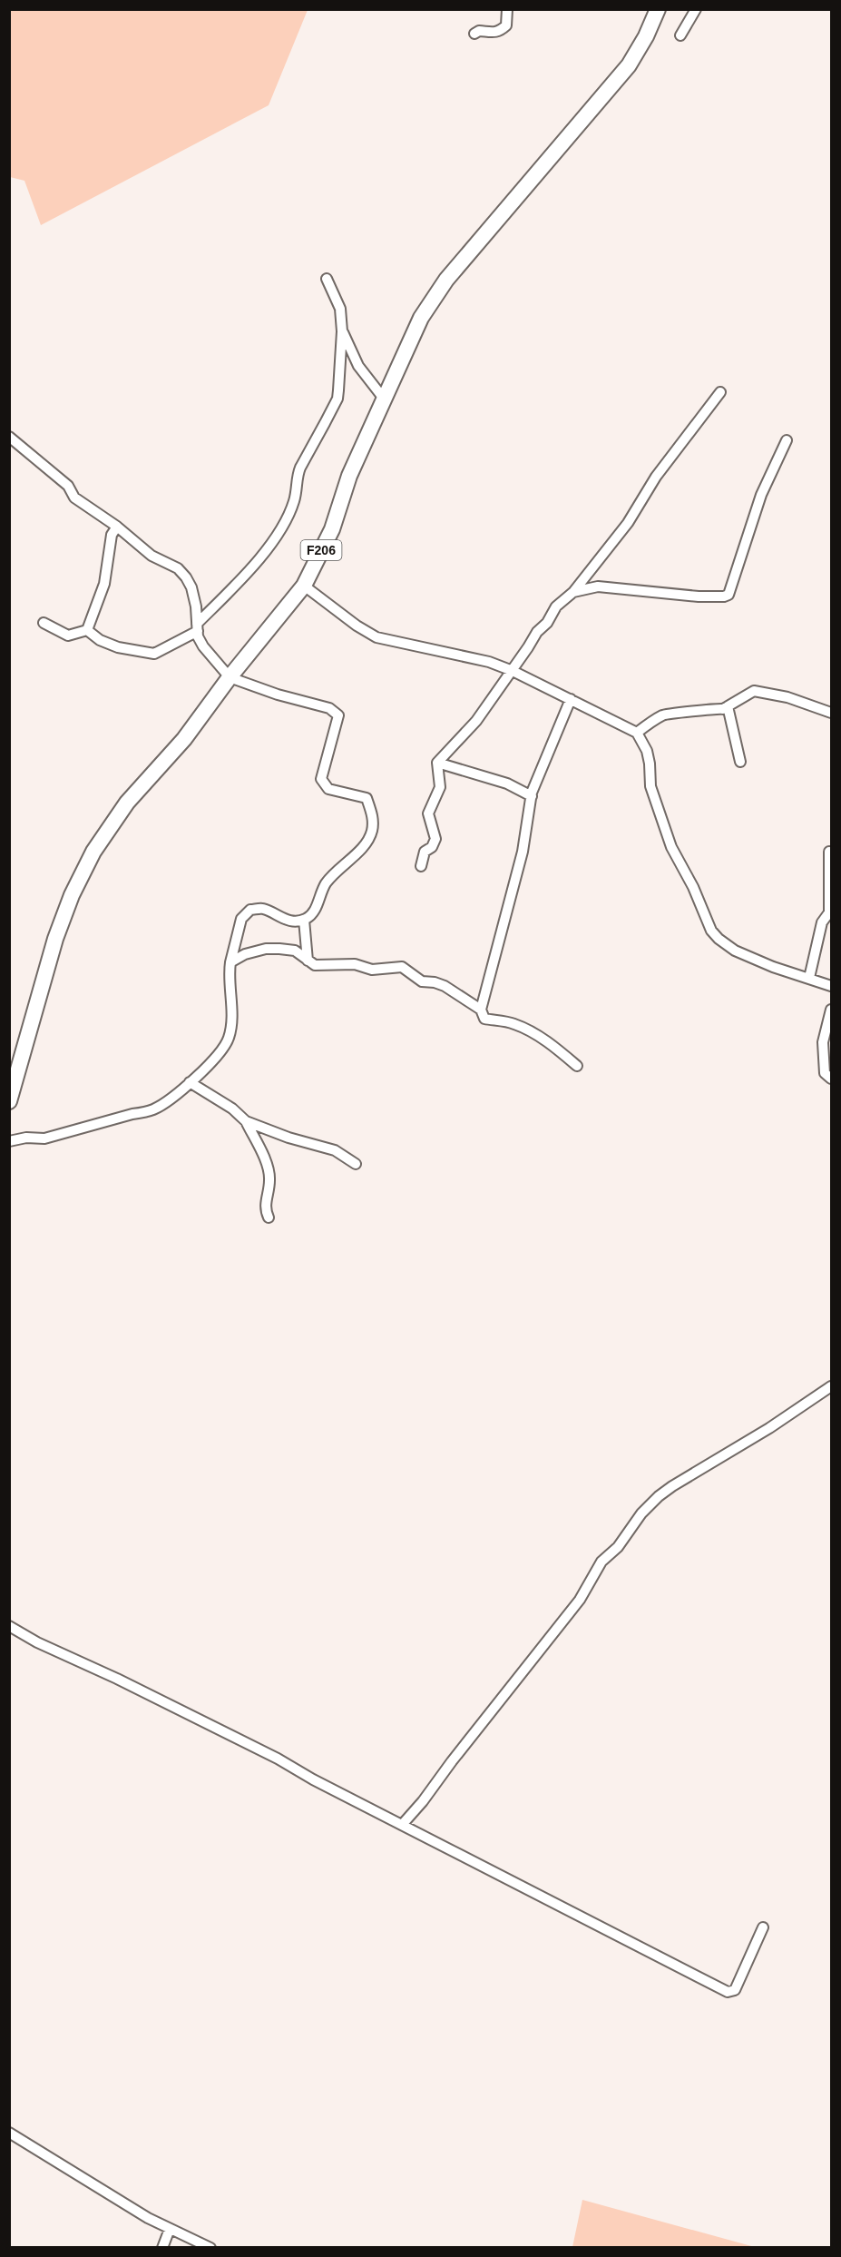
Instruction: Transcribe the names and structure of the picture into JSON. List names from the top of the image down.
{
  "streets": {
    "main road": ["F206"]
  }
}
